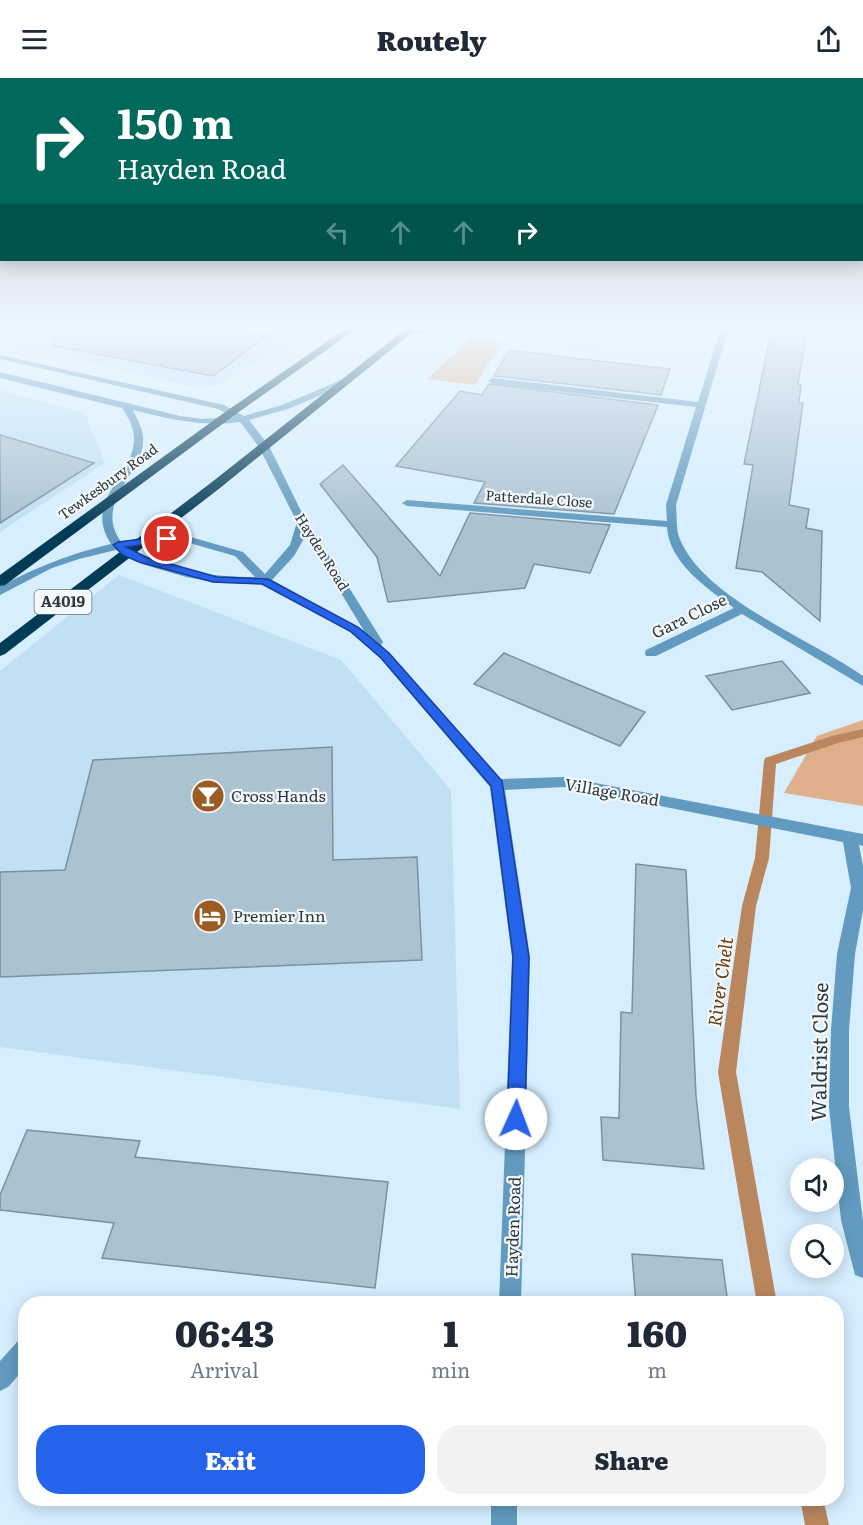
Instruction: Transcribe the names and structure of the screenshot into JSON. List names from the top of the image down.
{
  "streets": {
    "highway": ["Tewkesbury Road", "A4019"],
    "street": [
      "Patterdale Close",
      "Hayden Road",
      "Gara Close",
      "Village Road",
      "Waldrist Close"
    ]
  },
  "crossings": [
    ["Tewkesbury Road", "Hayden Road"],
    ["Hayden Road", "A4019"],
    ["Hayden Road", "Village Road"],
    ["Village Road", "Waldrist Close"]
  ],
  "water": ["River Chelt"],
  "places": {
    "bar": ["Cross Hands"],
    "hotel": ["Premier Inn"]
  },
  "page": {
    "header": "Routely",
    "turn": ["150 m", "Hayden Road"],
    "eta": [
      "06:43",
      "Arrival",
      "1",
      "min",
      "160",
      "m"
    ],
    "buttons": ["Exit", "Share"]
  }
}
